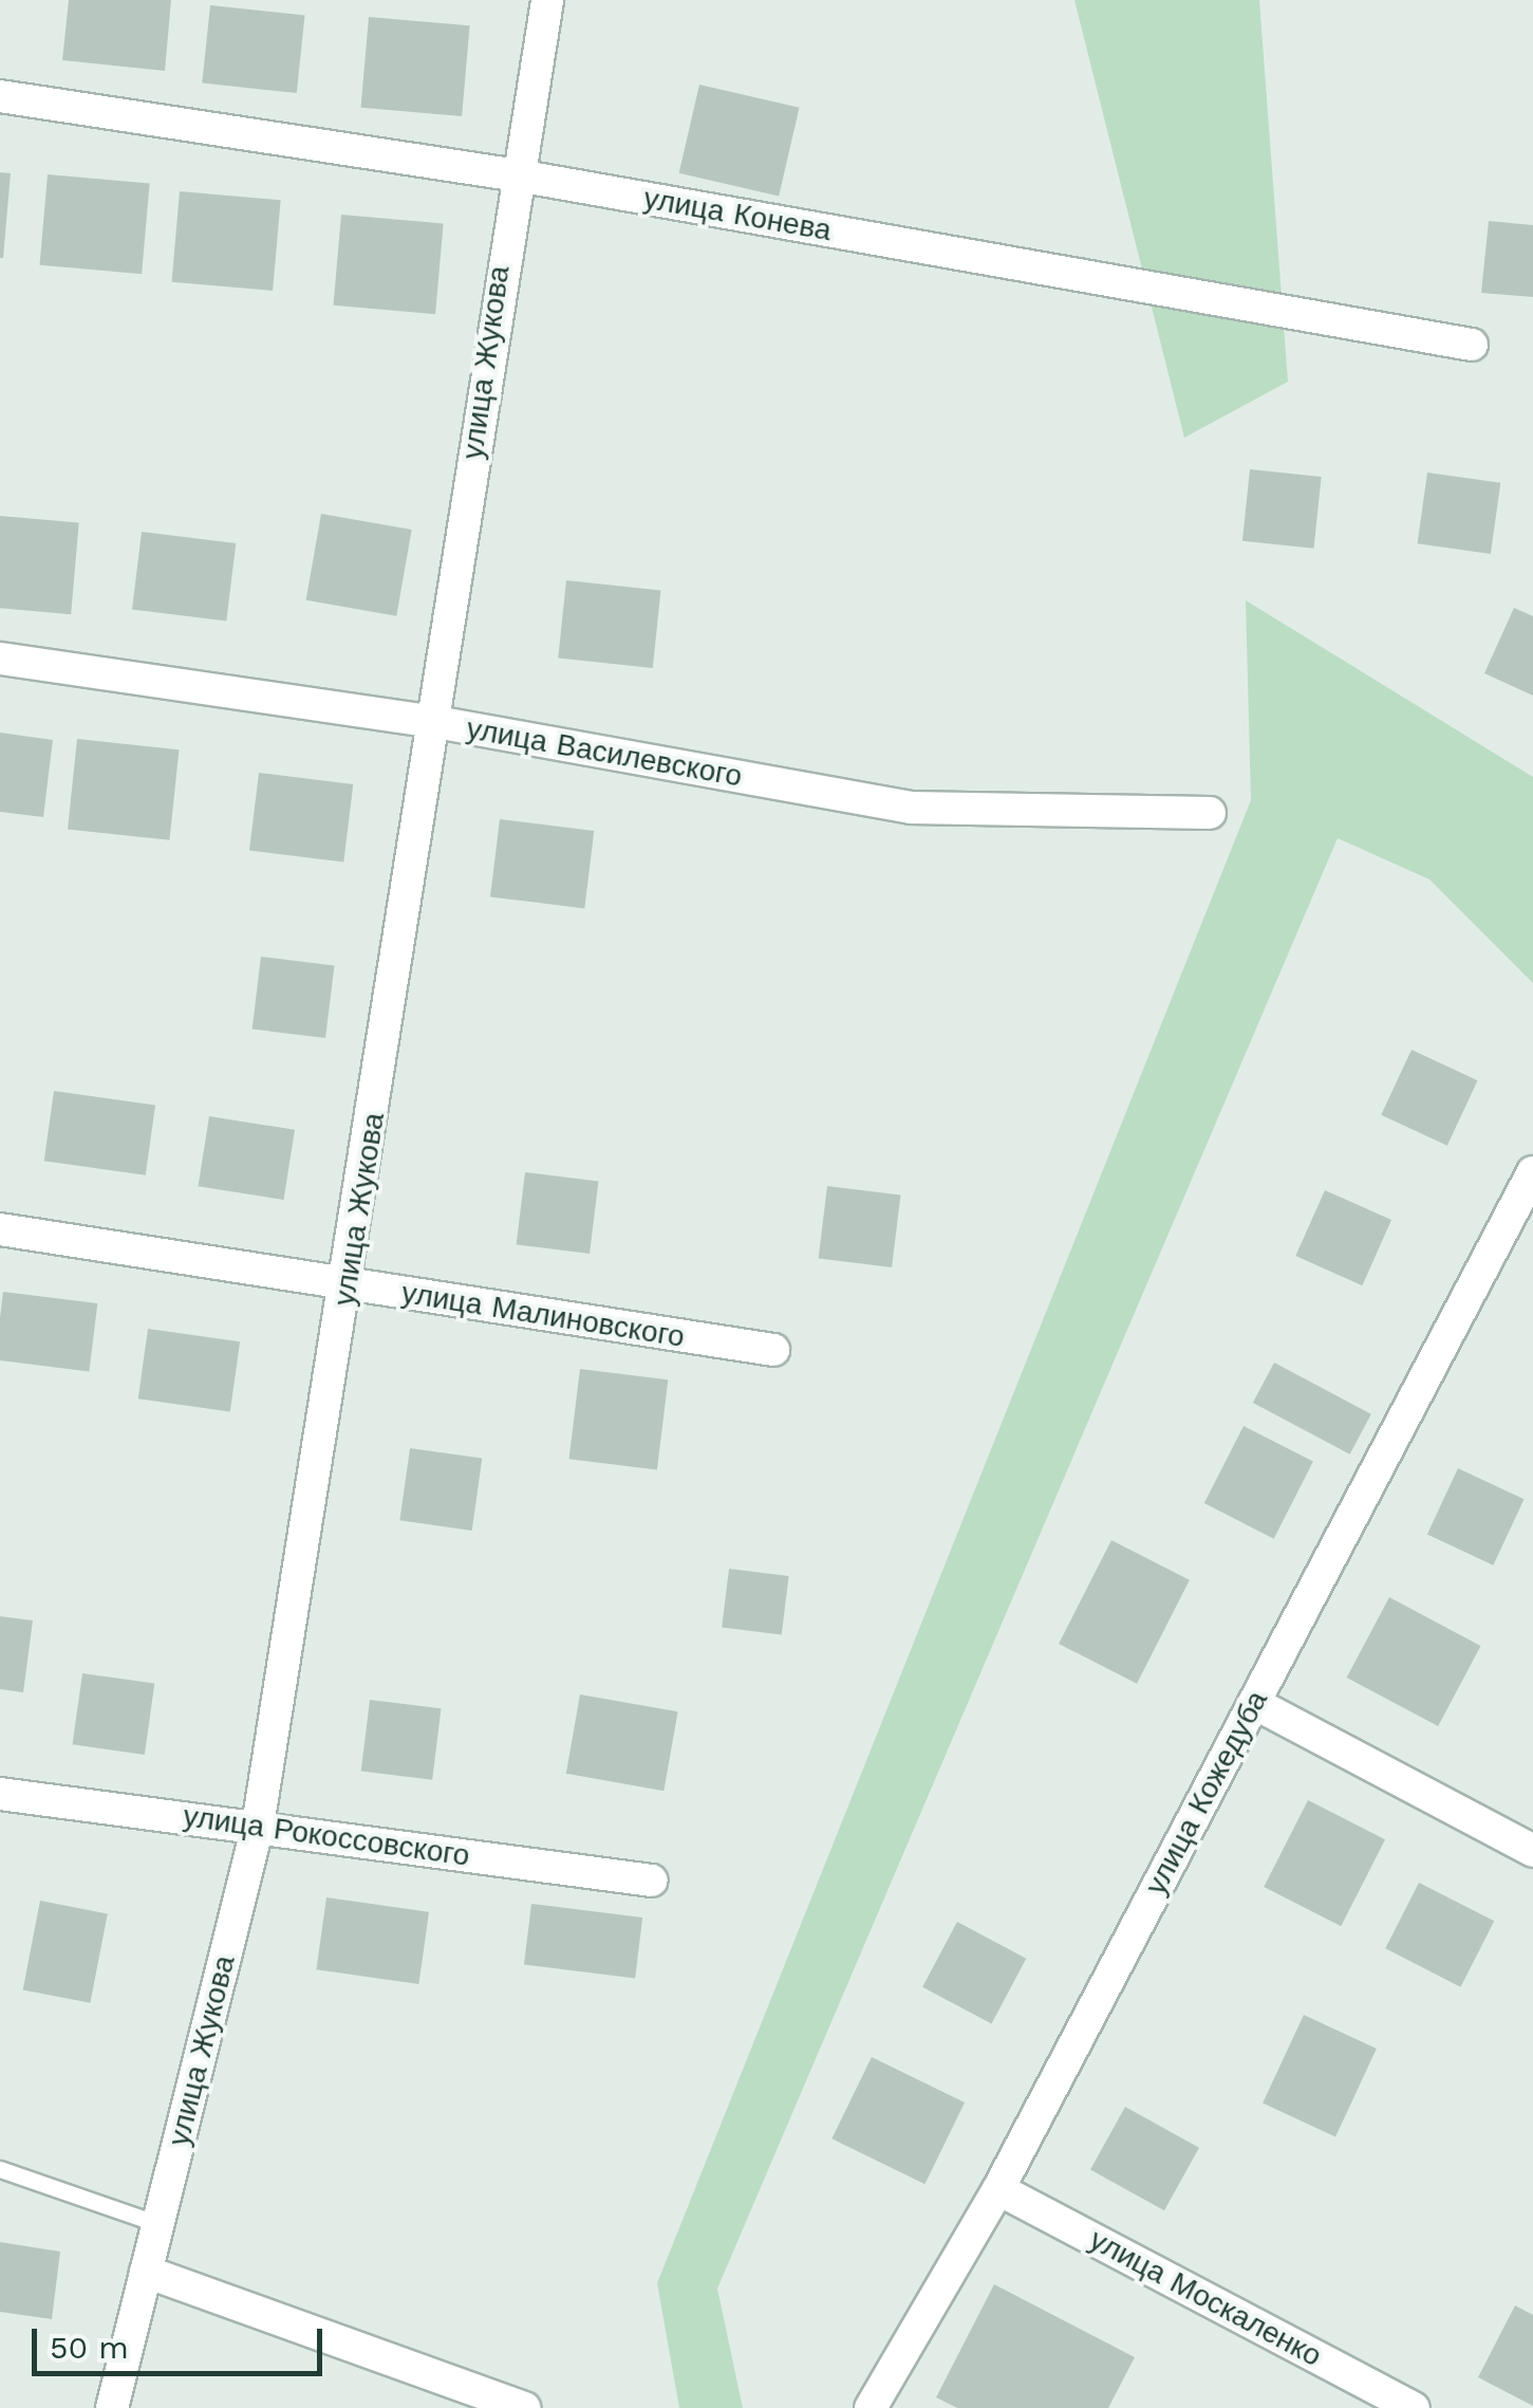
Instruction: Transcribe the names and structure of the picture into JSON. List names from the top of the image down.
{
  "streets": {
    "street": [
      "улица Конева",
      "улица Жукова",
      "улица Василевского",
      "улица Малиновского",
      "улица Кожедуба",
      "улица Рокоссовского",
      "улица Москаленко"
    ]
  },
  "crossings": [
    ["улица Конева", "улица Жукова"],
    ["улица Жукова", "улица Василевского"],
    ["улица Жукова", "улица Малиновского"],
    ["улица Жукова", "улица Рокоссовского"],
    ["улица Кожедуба", "улица Москаленко"]
  ],
  "scale_bar": "50 m"
}
